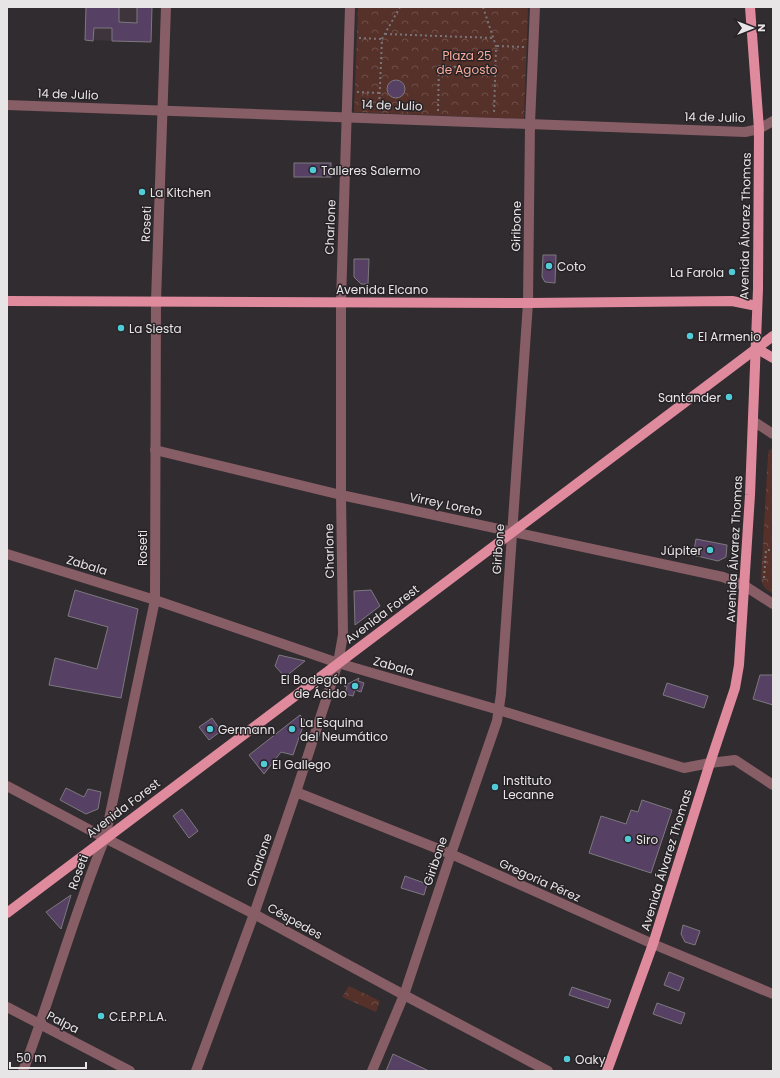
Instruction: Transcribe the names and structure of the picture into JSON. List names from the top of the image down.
{
  "streets": {
    "main road": ["Avenida Álvarez Thomas", "Avenida Elcano", "Avenida Forest"],
    "street": [
      "14 de Julio",
      "Roseti",
      "Giribone",
      "Charlone",
      "Virrey Loreto",
      "Zabala",
      "Gregoria Pérez",
      "Céspedes",
      "Palpa"
    ]
  },
  "crossings": [
    ["14 de Julio", "Roseti"],
    ["14 de Julio", "Giribone"],
    ["14 de Julio", "Avenida Álvarez Thomas"],
    ["14 de Julio", "Charlone"],
    ["Roseti", "Avenida Elcano"],
    ["Roseti", "Virrey Loreto"],
    ["Roseti", "Zabala"],
    ["Roseti", "Avenida Forest"],
    ["Roseti", "Céspedes"],
    ["Roseti", "Palpa"],
    ["Giribone", "Avenida Elcano"],
    ["Giribone", "Virrey Loreto"],
    ["Giribone", "Zabala"],
    ["Giribone", "Avenida Forest"],
    ["Giribone", "Gregoria Pérez"],
    ["Giribone", "Céspedes"],
    ["Avenida Álvarez Thomas", "Avenida Elcano"],
    ["Avenida Álvarez Thomas", "Virrey Loreto"],
    ["Avenida Álvarez Thomas", "Zabala"],
    ["Avenida Álvarez Thomas", "Avenida Forest"],
    ["Avenida Álvarez Thomas", "Gregoria Pérez"],
    ["Charlone", "Avenida Elcano"],
    ["Charlone", "Virrey Loreto"],
    ["Charlone", "Zabala"],
    ["Charlone", "Avenida Forest"],
    ["Charlone", "Gregoria Pérez"],
    ["Charlone", "Céspedes"],
    ["Virrey Loreto", "Avenida Forest"],
    ["Zabala", "Avenida Forest"],
    ["Avenida Forest", "Céspedes"]
  ],
  "parks": ["Plaza 25 de Agosto"],
  "places": [
    "Talleres Salermo",
    "La Kitchen",
    "Coto",
    "La Farola",
    "La Siesta",
    "El Armenio",
    "Santander",
    "Júpiter",
    "El Bodegón de Ácido",
    "Germann",
    "La Esquina del Neumático",
    "El Gallego",
    "Instituto Lecanne",
    "Siro",
    "C.E.P.P.L.A.",
    "Oaky"
  ],
  "scale_bar": "50 m",
  "north": "right"
}
